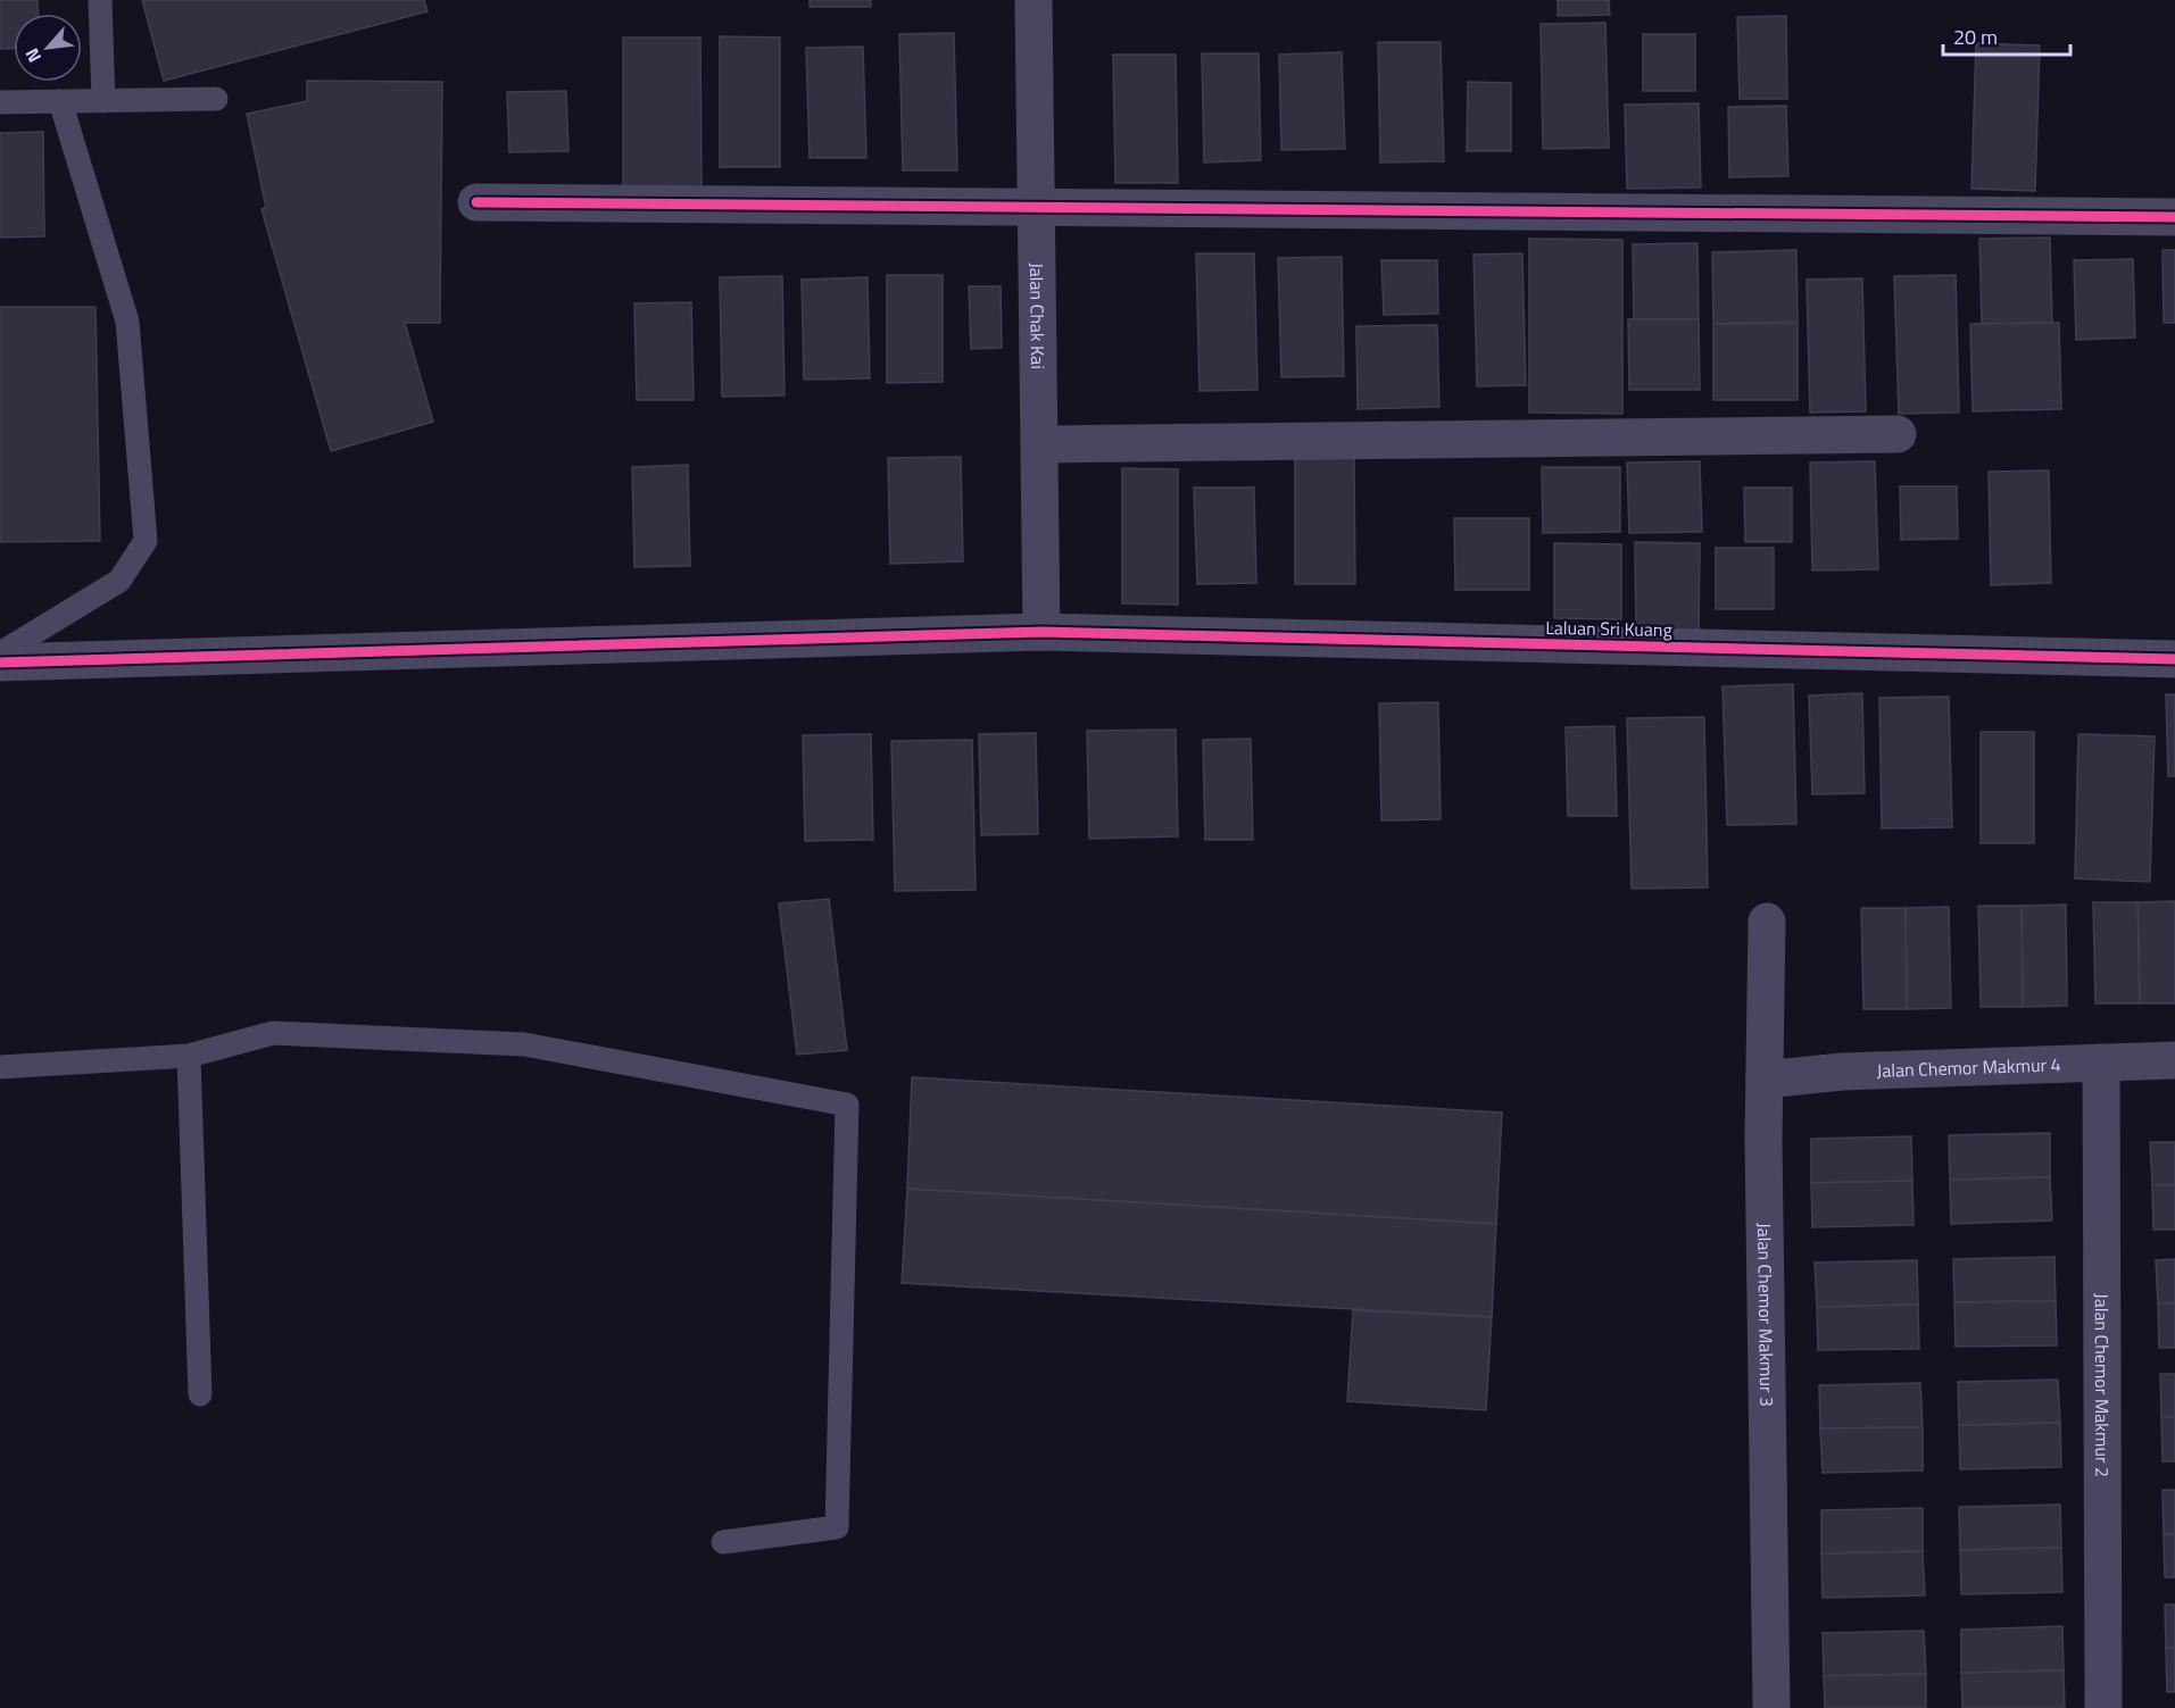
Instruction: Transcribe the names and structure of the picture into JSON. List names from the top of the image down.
{
  "streets": {
    "street": [
      "Jalan Chak Kai",
      "Laluan Sri Kuang",
      "Jalan Chemor Makmur 4",
      "Jalan Chemor Makmur 3",
      "Jalan Chemor Makmur 2"
    ]
  },
  "crossings": [
    ["Jalan Chak Kai", "Laluan Sri Kuang"],
    ["Jalan Chemor Makmur 4", "Jalan Chemor Makmur 3"],
    ["Jalan Chemor Makmur 4", "Jalan Chemor Makmur 2"]
  ],
  "scale_bar": "20 m",
  "north": "bottom left"
}
